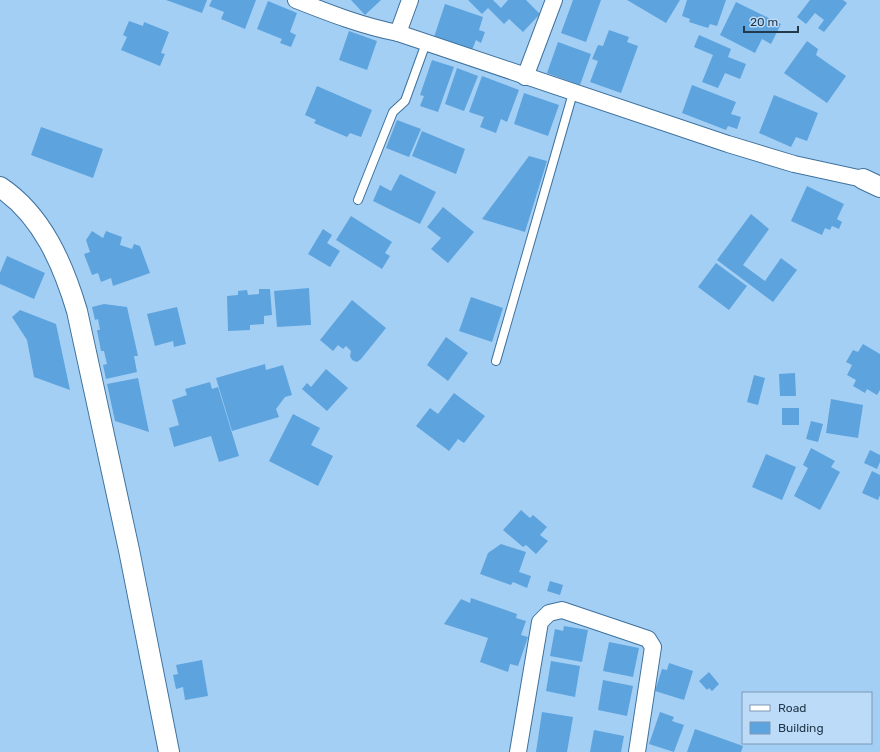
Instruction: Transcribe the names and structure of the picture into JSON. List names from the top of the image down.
{
  "legend": ["Road", "Building"],
  "scale_bar": "20 m"
}
